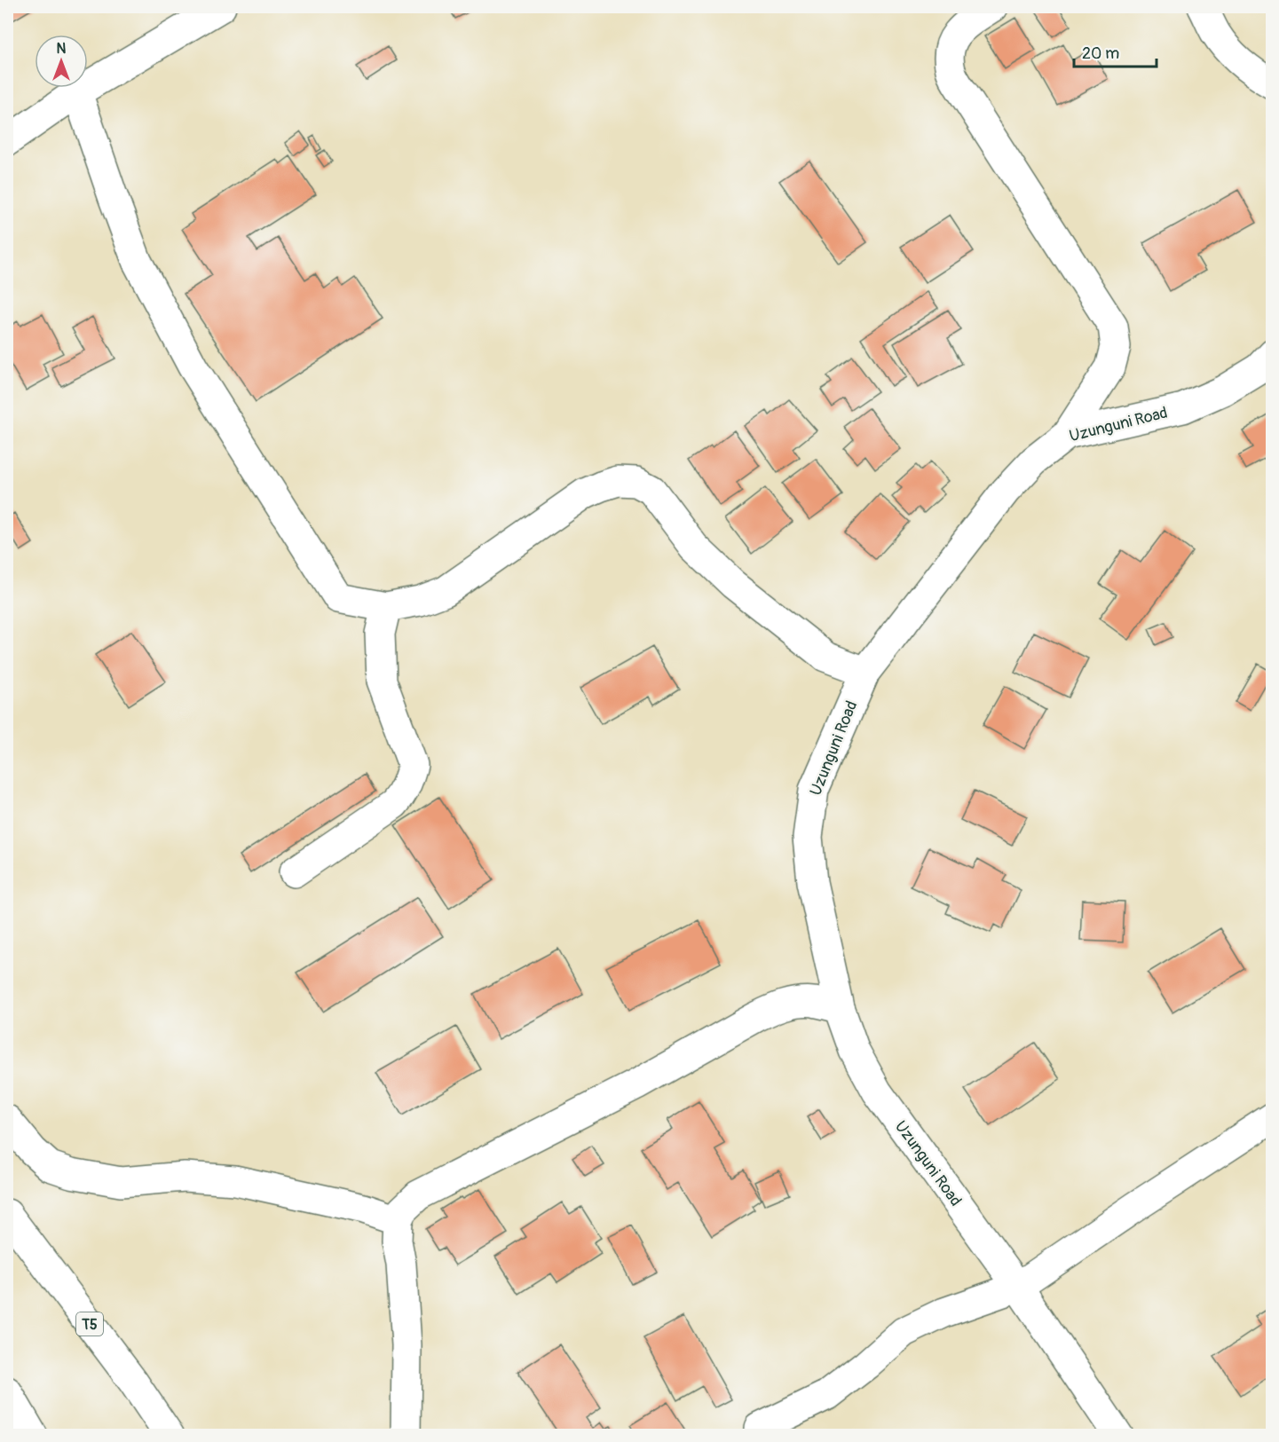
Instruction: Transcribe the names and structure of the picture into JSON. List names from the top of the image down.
{
  "streets": {
    "main road": ["Uzunguni Road", "T5"]
  },
  "scale_bar": "20 m",
  "north": "top"
}
